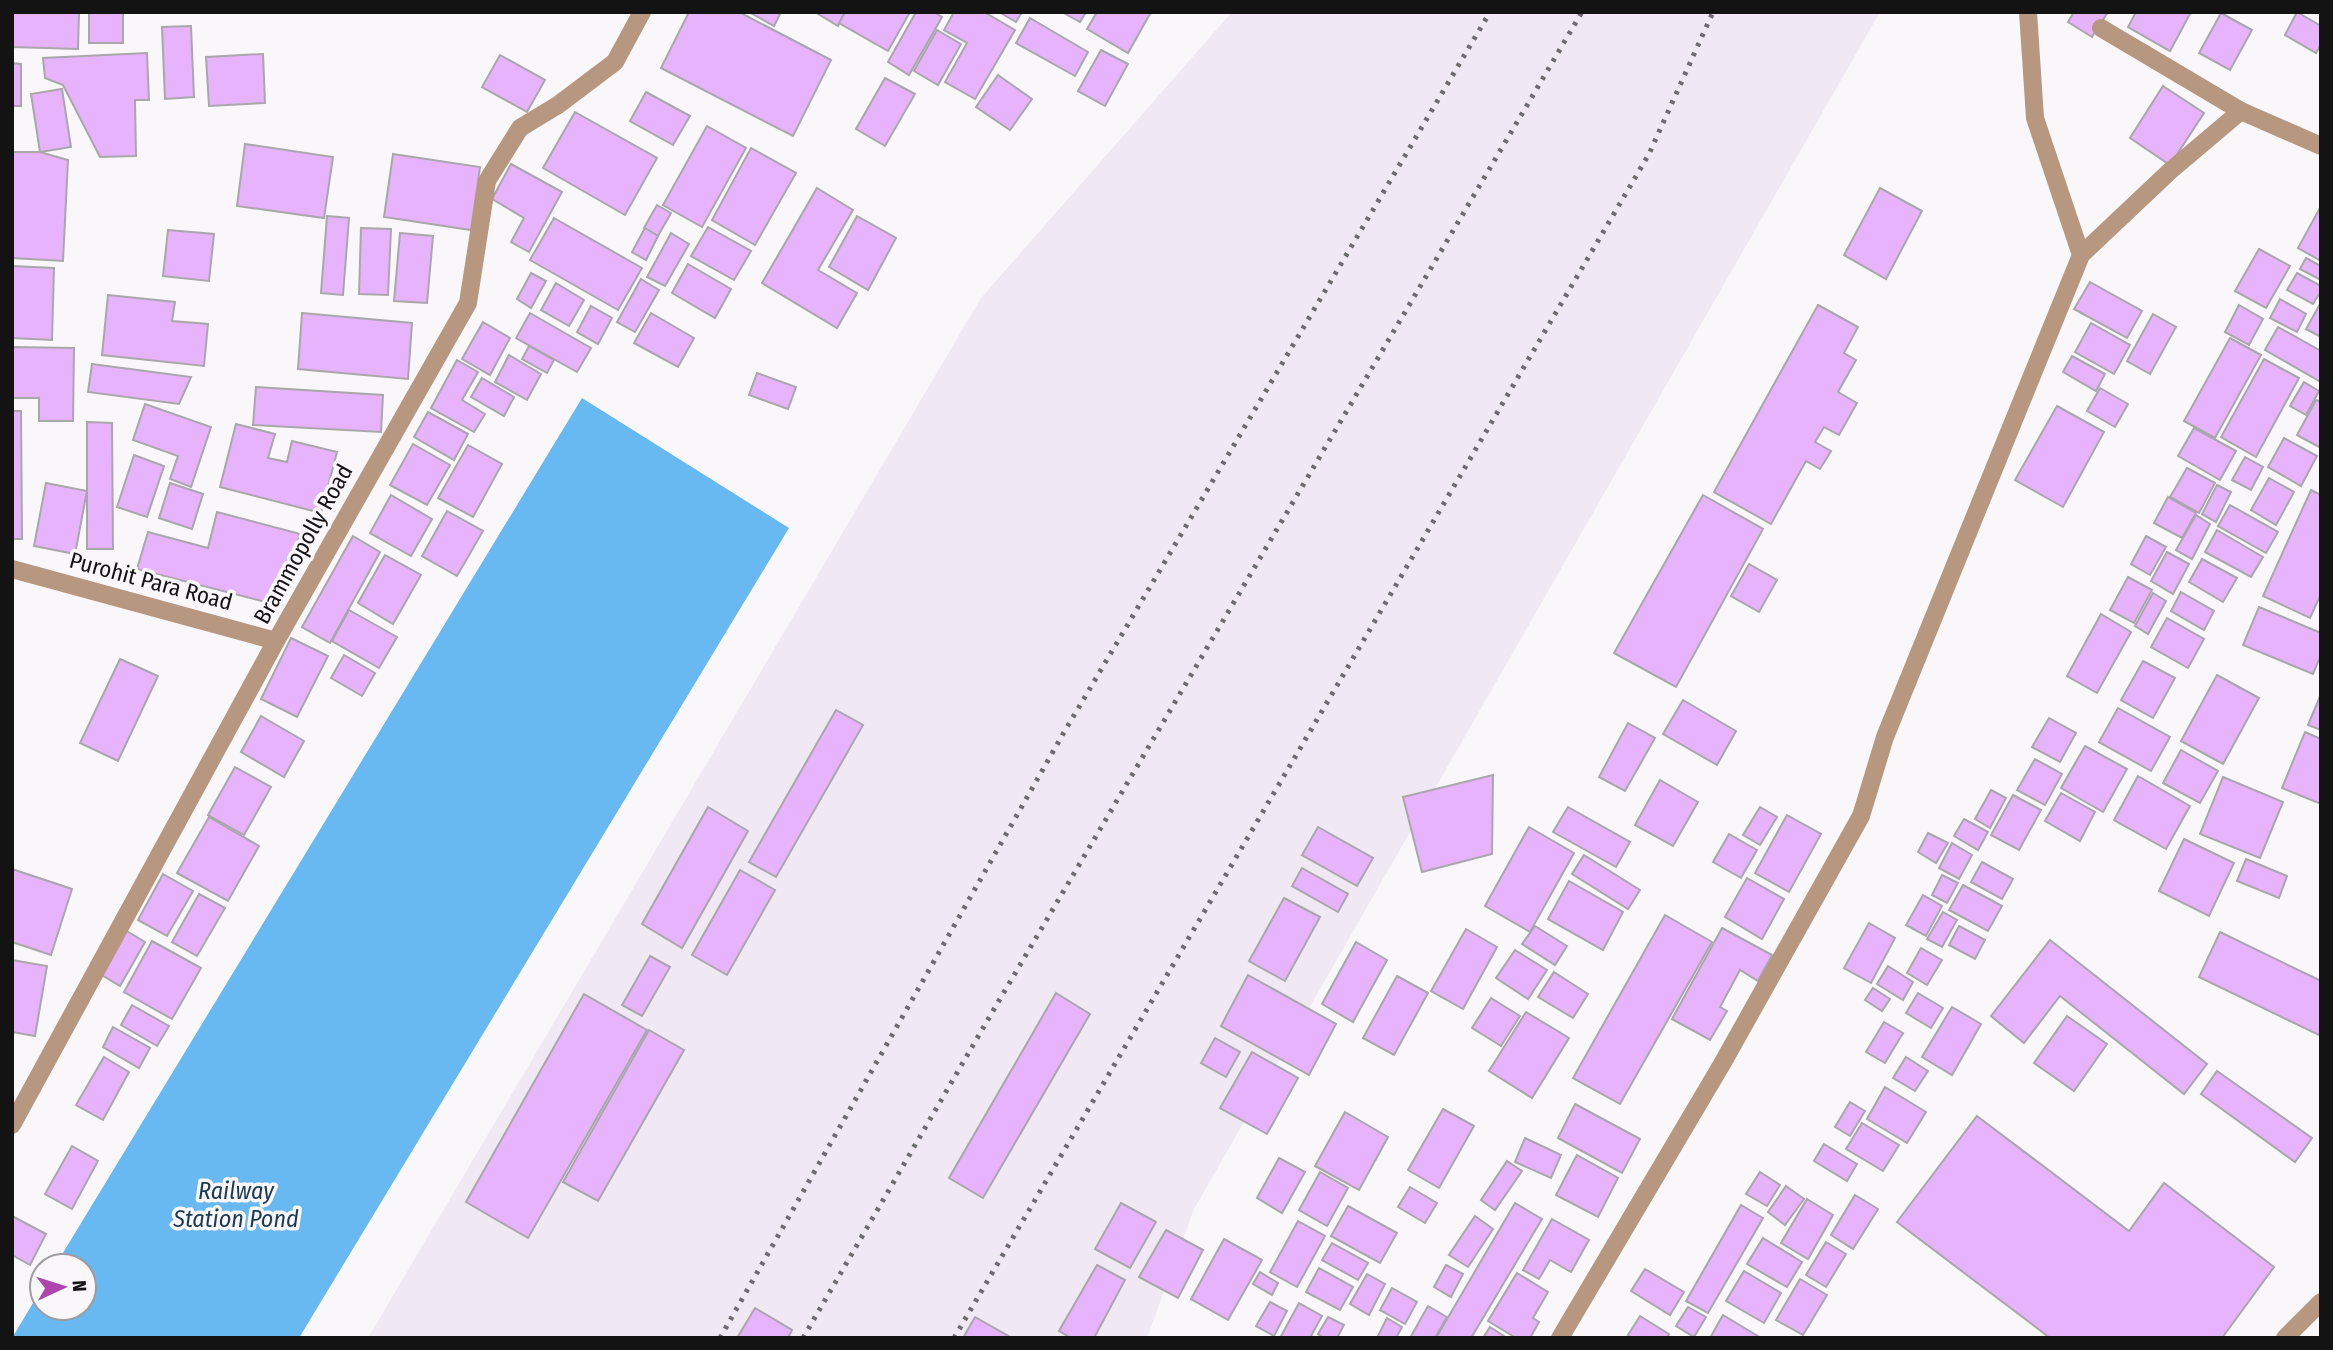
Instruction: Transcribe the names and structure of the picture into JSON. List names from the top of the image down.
{
  "streets": {
    "street": ["Brammopolly Road", "Purohit Para Road"]
  },
  "crossings": [
    ["Brammopolly Road", "Purohit Para Road"]
  ],
  "water": ["Railway Station Pond"],
  "north": "right"
}
